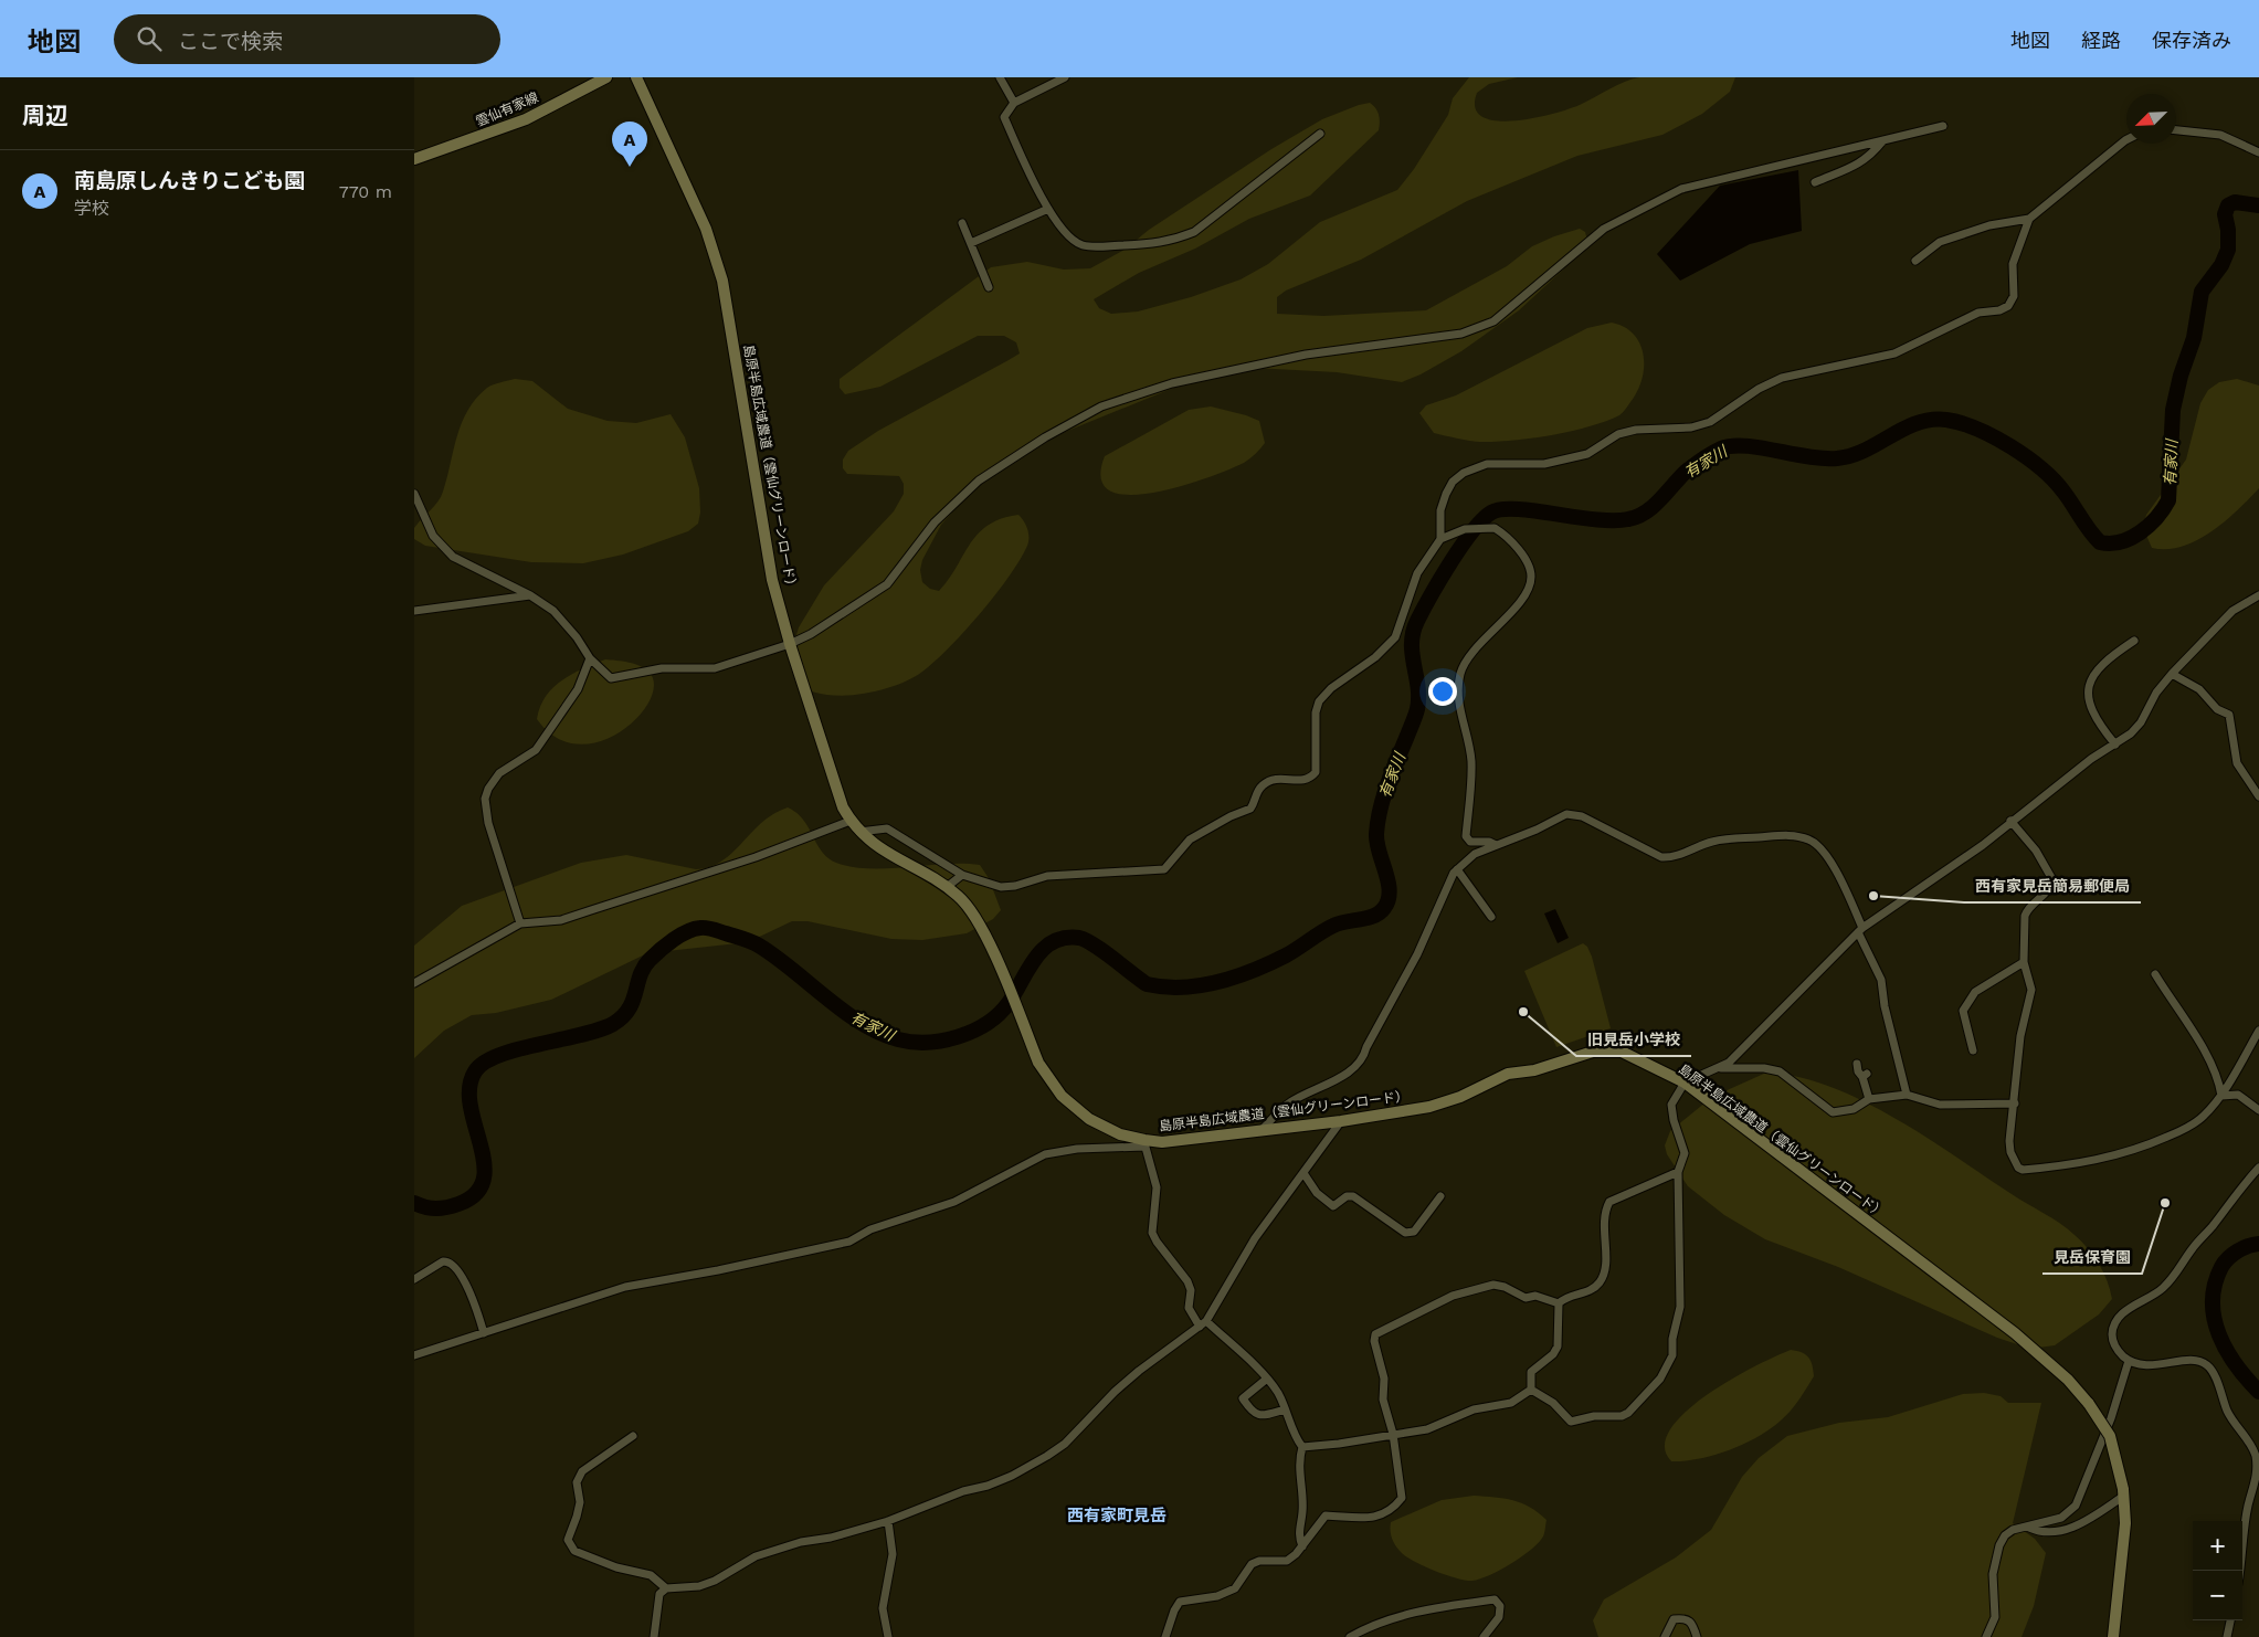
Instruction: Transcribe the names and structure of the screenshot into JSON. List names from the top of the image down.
{
  "streets": {
    "street": ["雲仙有家線", "島原半島広域農道（雲仙グリーンロード）"]
  },
  "districts": ["西有家町見岳"],
  "water": ["有家川"],
  "places": ["西有家見岳簡易郵便局", "旧見岳小学校", "見岳保育園"],
  "north": "bottom left",
  "page": {
    "header": "地図",
    "search": "ここで検索",
    "nav": ["地図", "経路", "保存済み"],
    "heading": "周辺",
    "pins": "A",
    "list": [
      {
        "mark": "A",
        "name": "南島原しんきりこども園",
        "note": "学校",
        "value": "770 m"
      }
    ],
    "map_buttons": ["+", "−"]
  }
}
